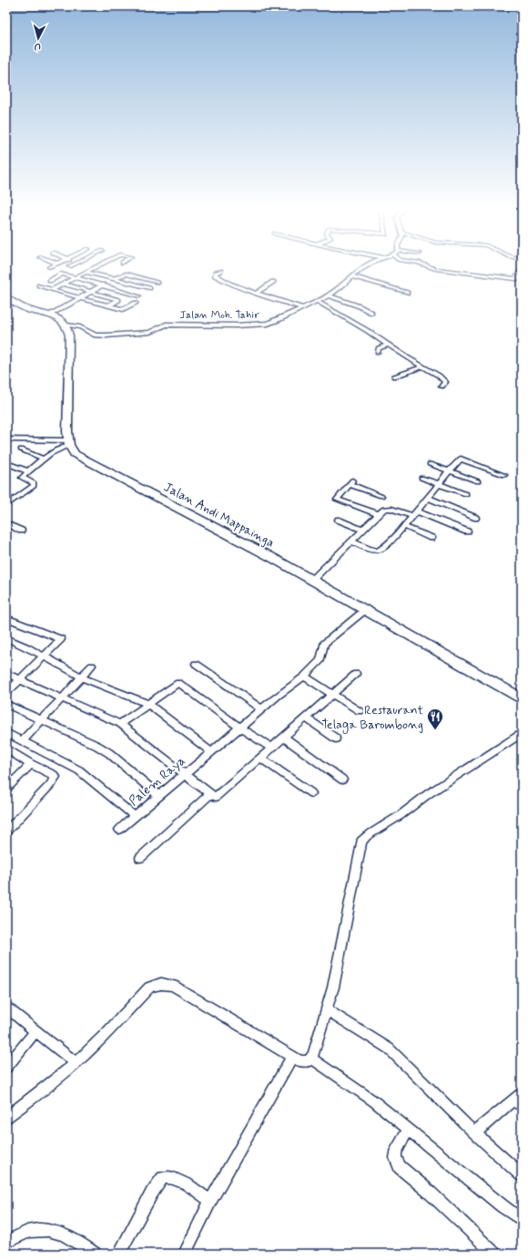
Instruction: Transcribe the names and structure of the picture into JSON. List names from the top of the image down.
{
  "streets": {
    "main road": ["Jalan Andi Mappainga"],
    "street": ["Jalan Moh. Tahir", "Palem Raya"]
  },
  "crossings": [
    ["Jalan Andi Mappainga", "Palem Raya"]
  ],
  "places": {
    "restaurant": ["Restaurant Telaga Barombong"]
  },
  "north": "bottom"
}
